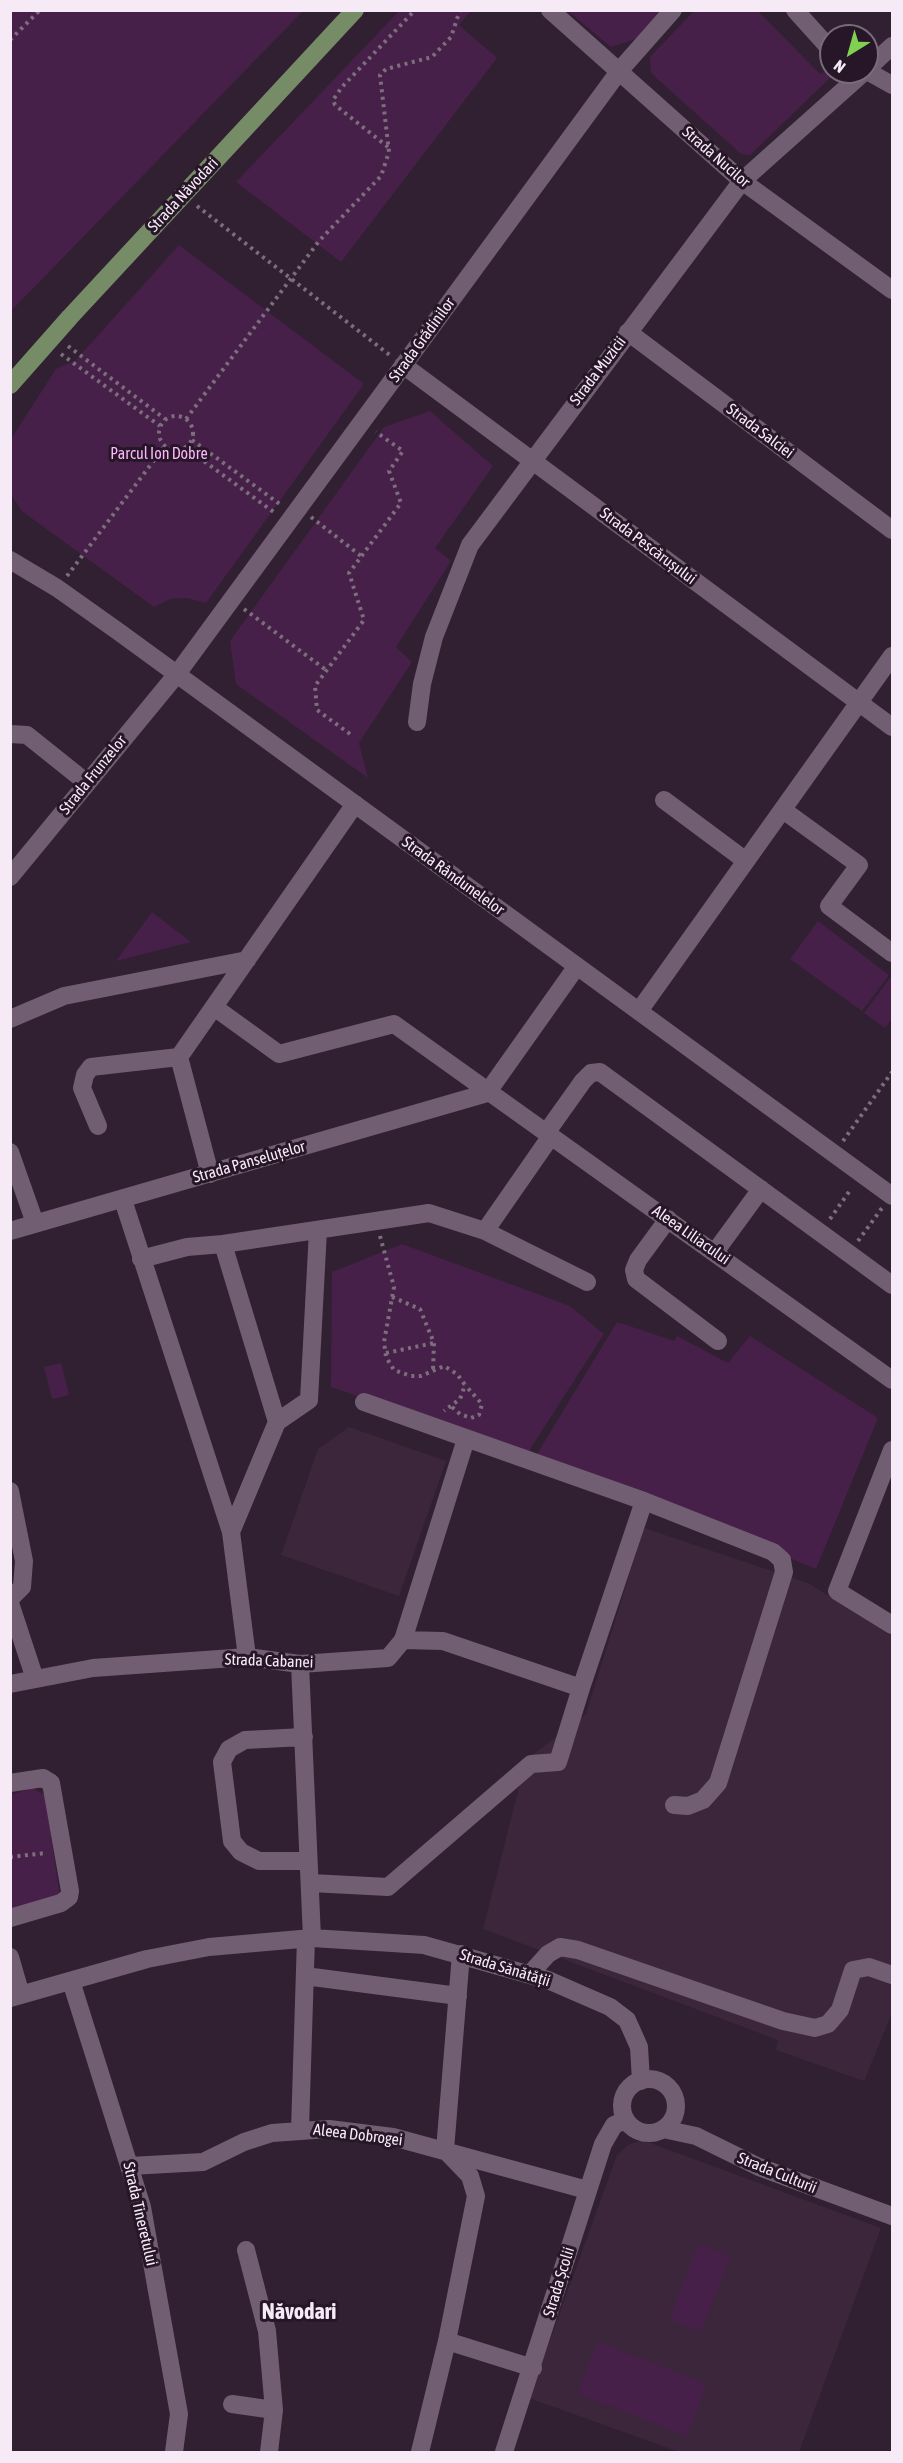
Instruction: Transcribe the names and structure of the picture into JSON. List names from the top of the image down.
{
  "streets": {
    "main road": ["Strada Năvodari"],
    "street": [
      "Strada Nucilor",
      "Strada Grădinilor",
      "Strada Muzicii",
      "Strada Salciei",
      "Strada Pescărușului",
      "Strada Frunzelor",
      "Strada Rândunelelor",
      "Strada Panseluțelor",
      "Aleea Liliacului",
      "Strada Cabanei",
      "Strada Sănătății",
      "Aleea Dobrogei",
      "Strada Culturii",
      "Strada Tineretului",
      "Strada Școlii"
    ]
  },
  "crossings": [
    ["Strada Nucilor", "Strada Grădinilor"],
    ["Strada Nucilor", "Strada Muzicii"],
    ["Strada Grădinilor", "Strada Pescărușului"],
    ["Strada Grădinilor", "Strada Frunzelor"],
    ["Strada Grădinilor", "Strada Rândunelelor"],
    ["Strada Muzicii", "Strada Salciei"],
    ["Strada Muzicii", "Strada Pescărușului"],
    ["Strada Frunzelor", "Strada Rândunelelor"],
    ["Strada Panseluțelor", "Aleea Liliacului"],
    ["Strada Sănătății", "Strada Culturii"],
    ["Strada Sănătății", "Strada Tineretului"],
    ["Strada Sănătății", "Strada Școlii"],
    ["Aleea Dobrogei", "Strada Tineretului"],
    ["Aleea Dobrogei", "Strada Școlii"],
    ["Strada Culturii", "Strada Școlii"]
  ],
  "districts": ["Năvodari"],
  "parks": ["Parcul Ion Dobre"],
  "north": "bottom left"
}
